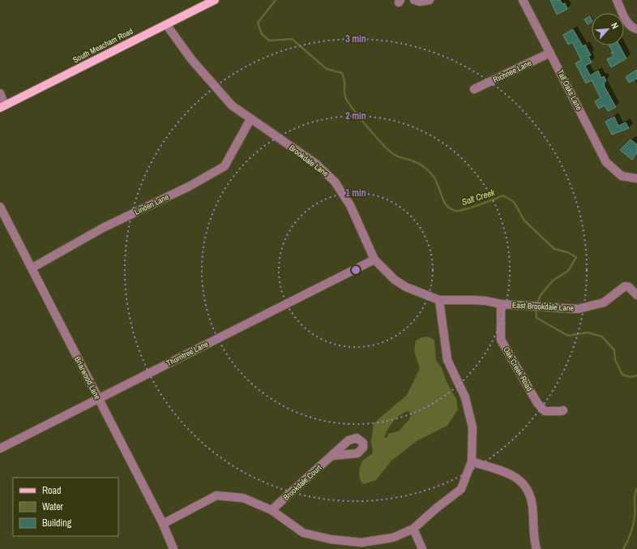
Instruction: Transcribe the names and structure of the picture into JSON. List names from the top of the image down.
{
  "streets": {
    "main road": ["South Meacham Road"],
    "street": [
      "Richnee Lane",
      "Tall Oaks Lane",
      "Brookdale Lane",
      "Linden Lane",
      "East Brookdale Lane",
      "Thorntree Lane",
      "Oak Creek Road",
      "Briarwood Lane",
      "Brookdale Court"
    ]
  },
  "crossings": [
    ["South Meacham Road", "Brookdale Lane"],
    ["Richnee Lane", "Tall Oaks Lane"],
    ["Brookdale Lane", "Linden Lane"],
    ["Brookdale Lane", "East Brookdale Lane"],
    ["Brookdale Lane", "Thorntree Lane"],
    ["Linden Lane", "Briarwood Lane"],
    ["East Brookdale Lane", "Oak Creek Road"],
    ["Thorntree Lane", "Briarwood Lane"]
  ],
  "water": ["Salt Creek"],
  "legend": ["Road", "Water", "Building"],
  "north": "top right",
  "rings": ["3 min", "2 min", "1 min"]
}
